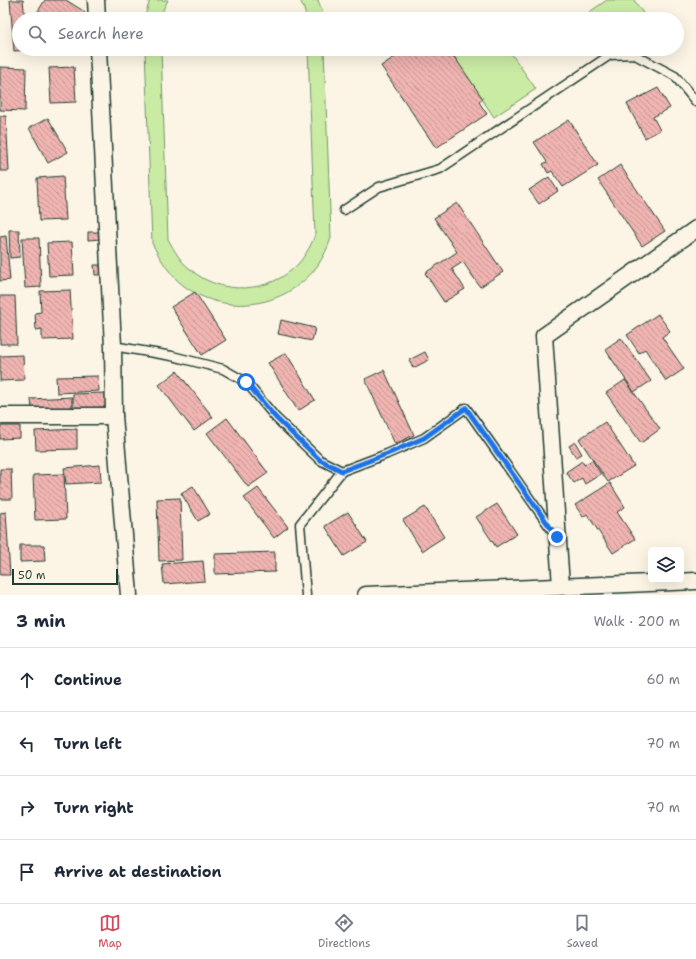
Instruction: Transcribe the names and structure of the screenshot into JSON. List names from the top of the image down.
{
  "scale_bar": "50 m",
  "page": {
    "search": "Search here",
    "scale": "50 m",
    "heading": ["3 min", "Walk · 200 m"],
    "list": [
      ["Continue", "60 m"],
      ["Turn left", "70 m"],
      ["Turn right", "70 m"],
      "Arrive at destination"
    ],
    "nav": ["Map", "Directions", "Saved"]
  }
}
